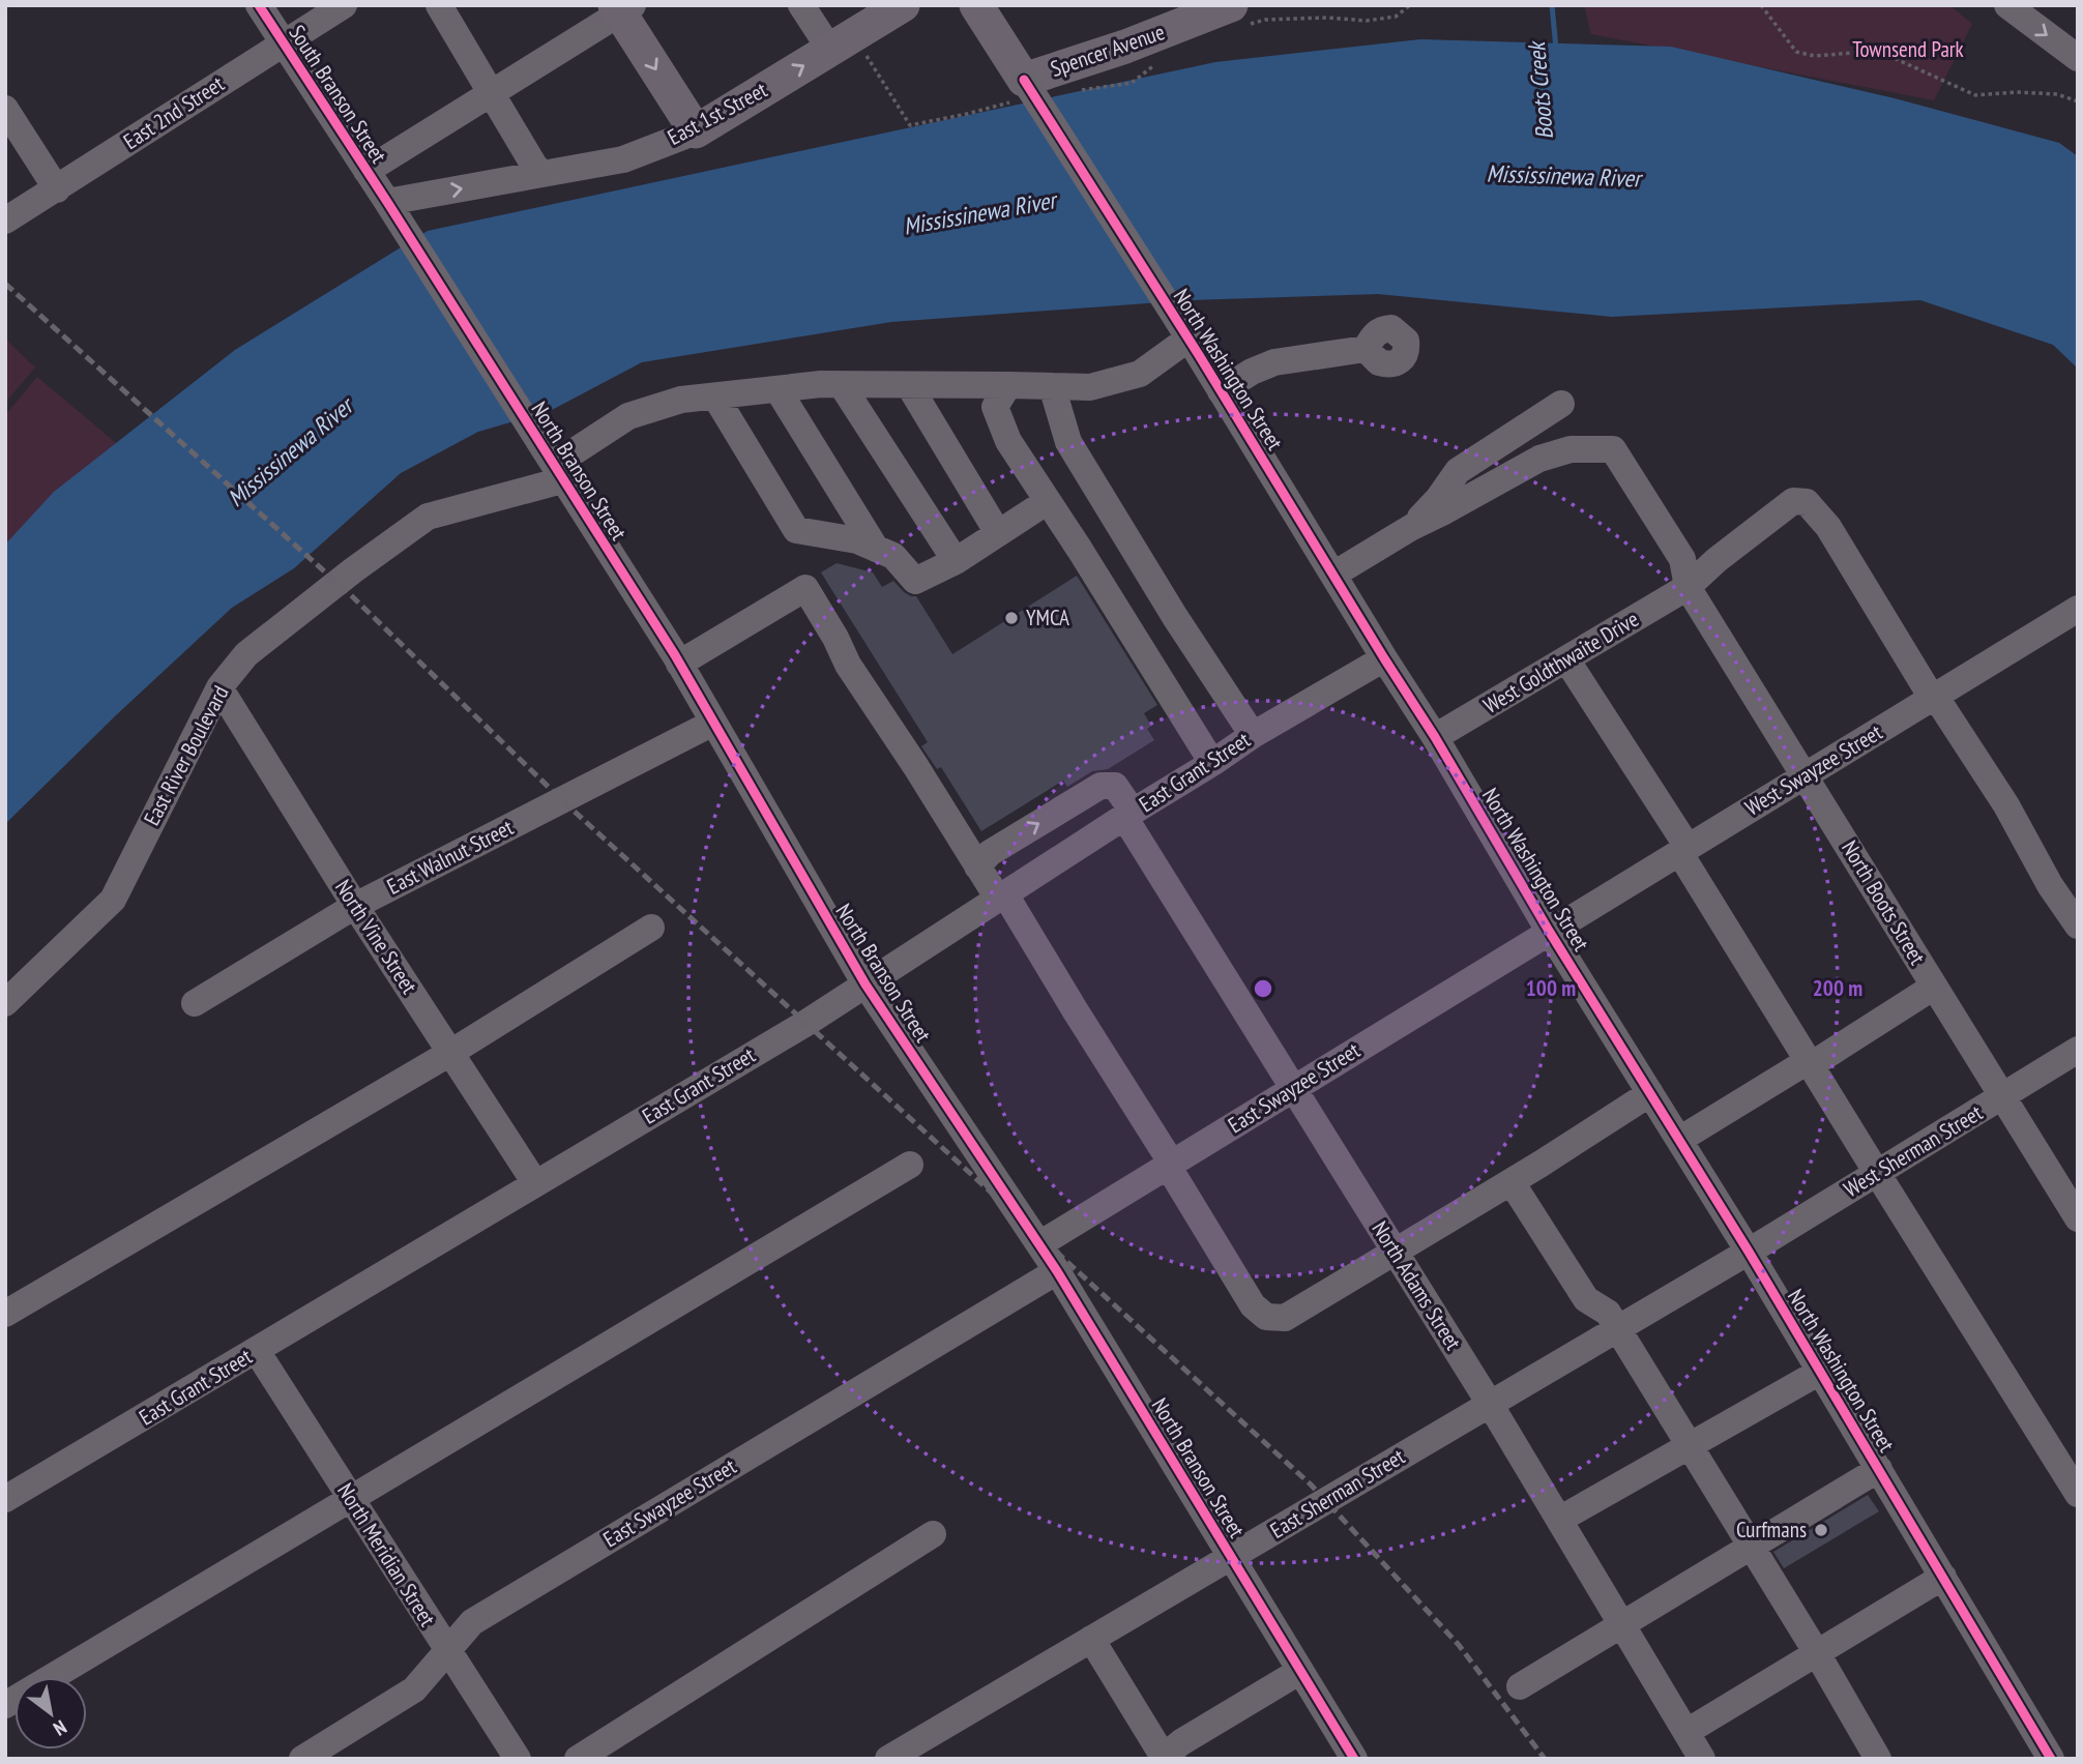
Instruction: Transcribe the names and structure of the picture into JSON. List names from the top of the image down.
{
  "streets": {
    "main road": ["Spencer Avenue", "East 1st Street", "North Washington Street"],
    "street": [
      "South Branson Street",
      "East 2nd Street",
      "North Branson Street",
      "West Goldthwaite Drive",
      "East River Boulevard",
      "West Swayzee Street",
      "East Grant Street",
      "East Walnut Street",
      "North Boots Street",
      "North Vine Street",
      "East Swayzee Street",
      "West Sherman Street",
      "North Adams Street",
      "East Sherman Street",
      "North Meridian Street"
    ]
  },
  "crossings": [
    ["Spencer Avenue", "North Washington Street"],
    ["South Branson Street", "East 2nd Street"],
    ["South Branson Street", "East 1st Street"],
    ["South Branson Street", "North Branson Street"],
    ["East 1st Street", "North Branson Street"],
    ["North Washington Street", "West Goldthwaite Drive"],
    ["North Washington Street", "East River Boulevard"],
    ["North Washington Street", "West Swayzee Street"],
    ["North Washington Street", "East Grant Street"],
    ["North Washington Street", "East Swayzee Street"],
    ["North Washington Street", "West Sherman Street"],
    ["North Washington Street", "East Sherman Street"],
    ["North Branson Street", "East River Boulevard"],
    ["North Branson Street", "East Grant Street"],
    ["North Branson Street", "East Walnut Street"],
    ["North Branson Street", "East Swayzee Street"],
    ["North Branson Street", "East Sherman Street"],
    ["West Goldthwaite Drive", "West Swayzee Street"],
    ["West Goldthwaite Drive", "North Boots Street"],
    ["East River Boulevard", "North Vine Street"],
    ["West Swayzee Street", "North Boots Street"],
    ["West Swayzee Street", "East Swayzee Street"],
    ["East Grant Street", "North Vine Street"],
    ["East Grant Street", "North Adams Street"],
    ["East Grant Street", "North Meridian Street"],
    ["East Walnut Street", "North Vine Street"],
    ["North Boots Street", "West Sherman Street"],
    ["East Swayzee Street", "North Adams Street"],
    ["East Swayzee Street", "North Meridian Street"],
    ["West Sherman Street", "East Sherman Street"],
    ["North Adams Street", "East Sherman Street"]
  ],
  "one_way": ["East 1st Street"],
  "water": ["Boots Creek", "Mississinewa River"],
  "parks": ["Townsend Park"],
  "places": ["YMCA", "Curfmans"],
  "north": "bottom right",
  "rings": ["100 m", "200 m"]
}
